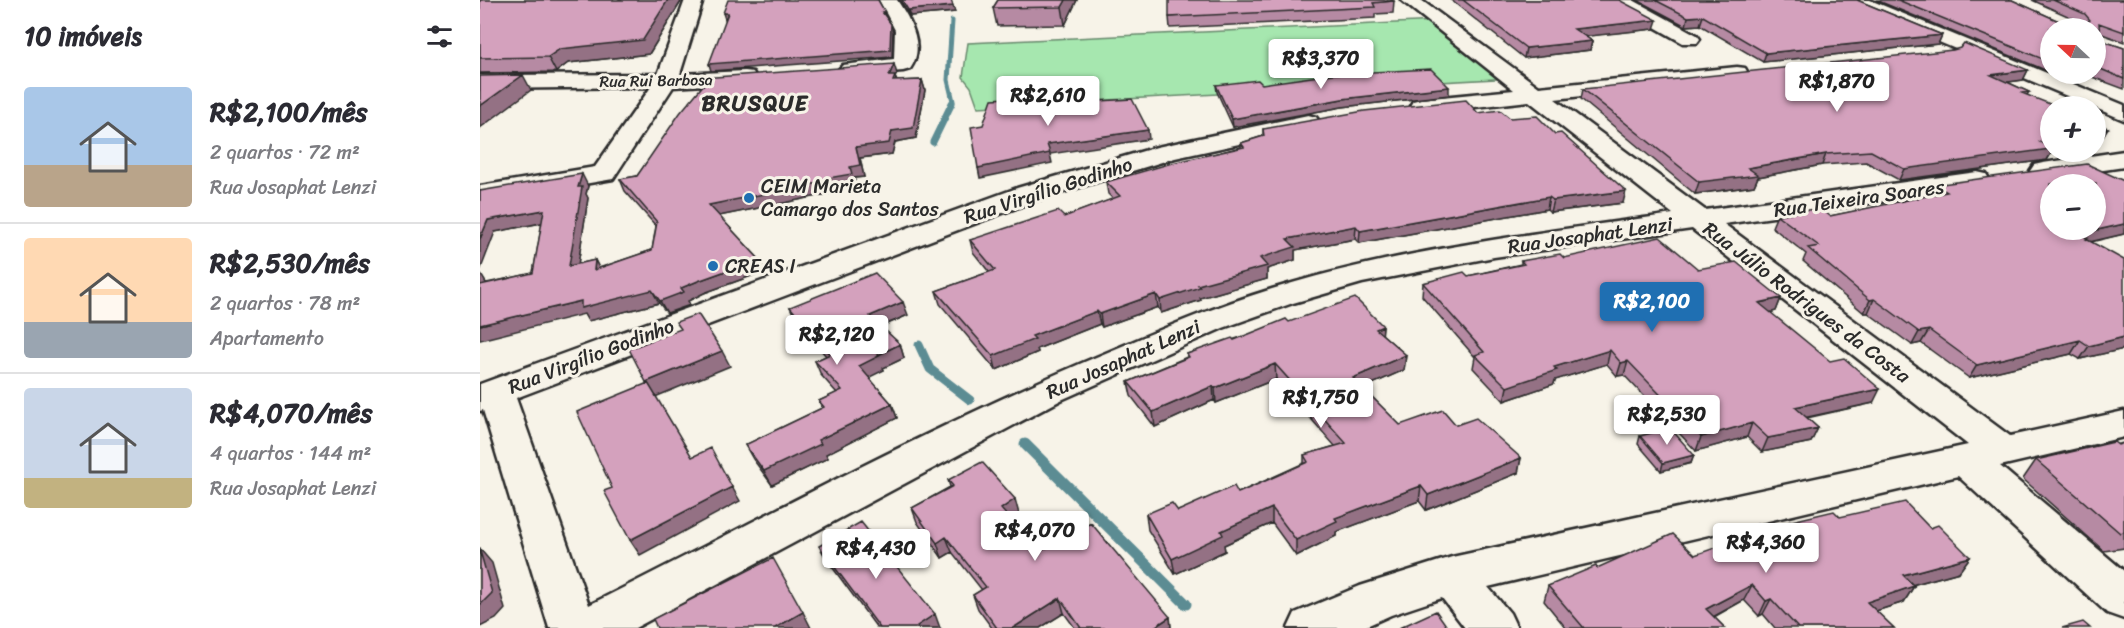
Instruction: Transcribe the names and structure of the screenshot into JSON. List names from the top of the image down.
{
  "streets": {
    "street": [
      "Rua Rui Barbosa",
      "Rua Virgílio Godinho",
      "Rua Teixeira Soares",
      "Rua Josaphat Lenzi",
      "Rua Júlio Rodrigues da Costa"
    ]
  },
  "crossings": [
    ["Rua Teixeira Soares", "Rua Josaphat Lenzi"],
    ["Rua Teixeira Soares", "Rua Júlio Rodrigues da Costa"],
    ["Rua Josaphat Lenzi", "Rua Júlio Rodrigues da Costa"]
  ],
  "districts": ["BRUSQUE"],
  "places": ["CEIM Marieta Camargo dos Santos", "CREAS I"],
  "north": "left",
  "page": {
    "heading": "10 imóveis",
    "map_buttons": ["+", "−"],
    "price": [
      "R$3,370",
      "R$1,870",
      "R$2,610",
      "R$2,100",
      "R$2,120",
      "R$1,750",
      "R$2,530",
      "R$4,070",
      "R$4,360",
      "R$4,430"
    ],
    "list": [
      {
        "name": "R$2,100/mês",
        "note": "2 quartos · 72 m² · Rua Josaphat Lenzi"
      },
      {
        "name": "R$2,530/mês",
        "note": "2 quartos · 78 m² · Apartamento"
      },
      {
        "name": "R$4,070/mês",
        "note": "4 quartos · 144 m² · Rua Josaphat Lenzi"
      }
    ]
  }
}
